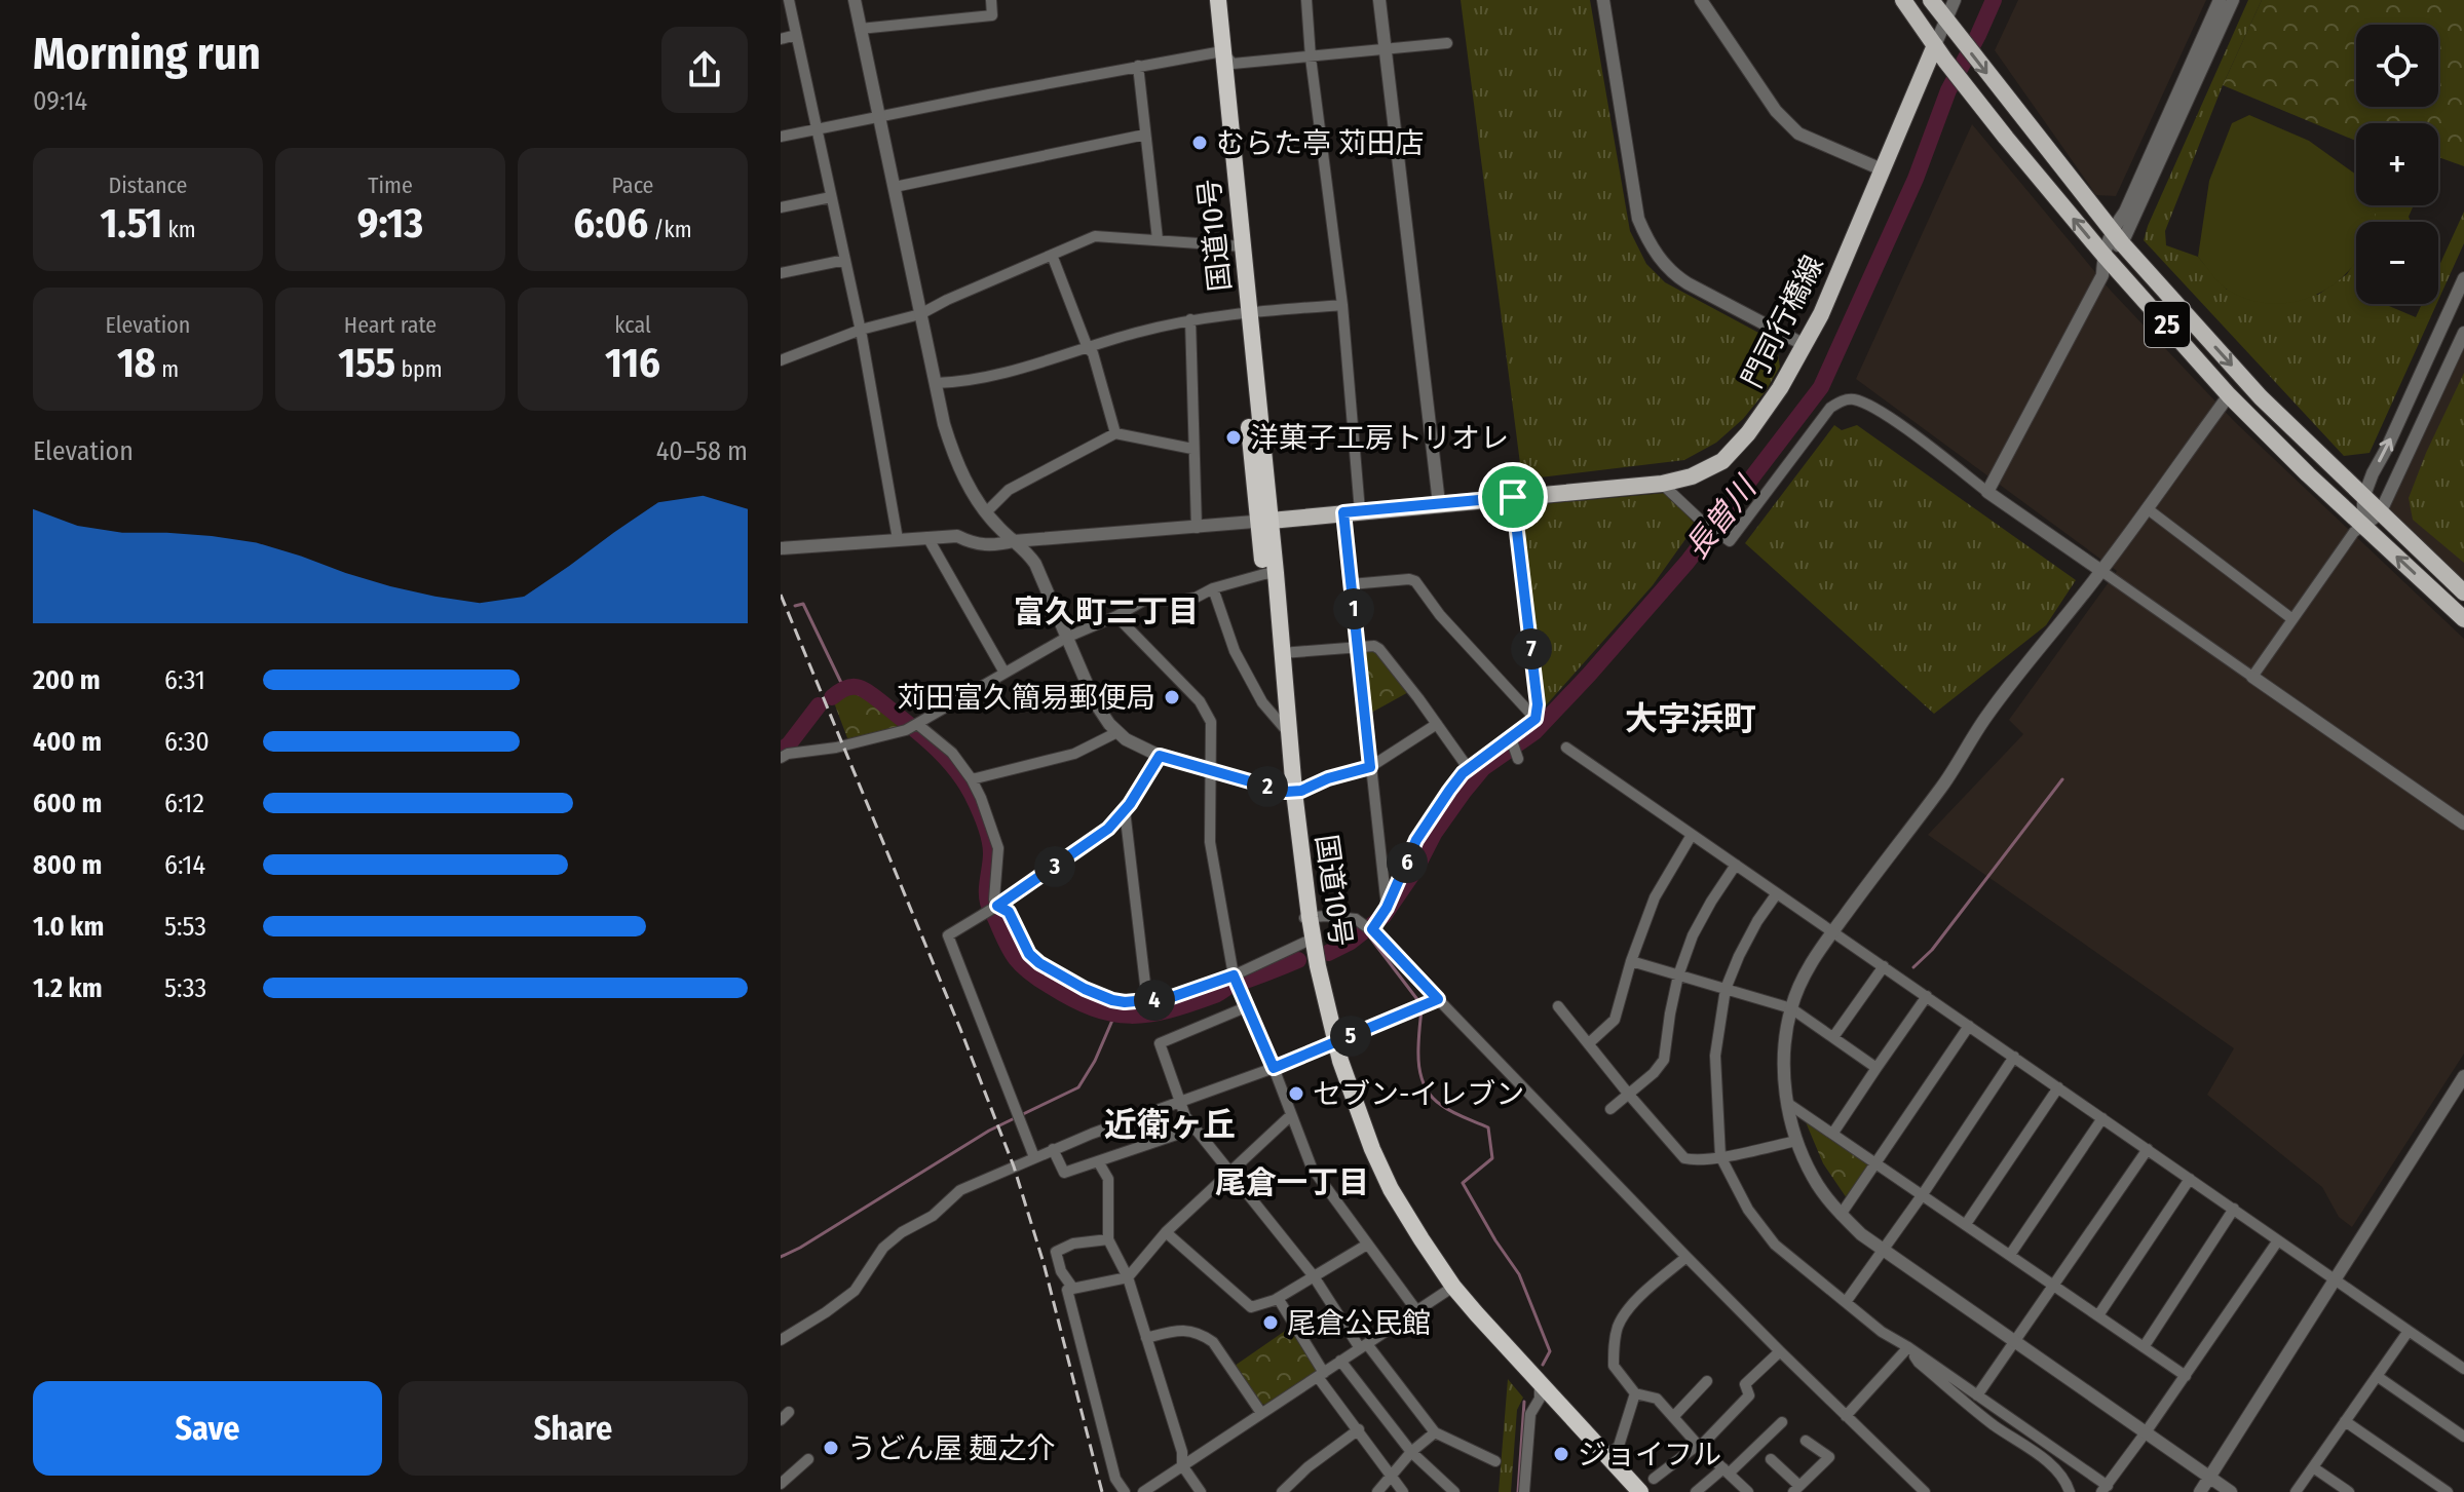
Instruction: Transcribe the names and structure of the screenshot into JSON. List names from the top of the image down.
{
  "streets": {
    "highway": ["国道10号"],
    "main road": ["門司行橋線", "25"]
  },
  "crossings": [
    ["国道10号", "門司行橋線"],
    ["門司行橋線", "25"]
  ],
  "districts": [
    "富久町二丁目",
    "大字浜町",
    "近衛ヶ丘",
    "尾倉一丁目"
  ],
  "water": ["長曽川"],
  "places": [
    "むらた亭 苅田店",
    "洋菓子工房トリオレ",
    "苅田富久簡易郵便局",
    "セブン-イレブン",
    "尾倉公民館",
    "うどん屋 麺之介",
    "ジョイフル"
  ],
  "page": {
    "heading": ["Morning run", "09:14"],
    "map_buttons": ["+", "−"],
    "stats": [
      ["Distance", "1.51 km"],
      ["Time", "9:13"],
      ["Pace", "6:06 /km"],
      ["Elevation", "18 m"],
      ["Heart rate", "155 bpm"],
      ["kcal", "116"]
    ],
    "chart": ["Elevation", "40–58 m"],
    "pins": [
      "1",
      "7",
      "2",
      "6",
      "3",
      "4",
      "5"
    ],
    "list": [
      {
        "name": "200 m",
        "note": "6:31"
      },
      {
        "name": "400 m",
        "note": "6:30"
      },
      {
        "name": "600 m",
        "note": "6:12"
      },
      {
        "name": "800 m",
        "note": "6:14"
      },
      {
        "name": "1.0 km",
        "note": "5:53"
      },
      {
        "name": "1.2 km",
        "note": "5:33"
      }
    ],
    "buttons": ["Save", "Share"]
  }
}
